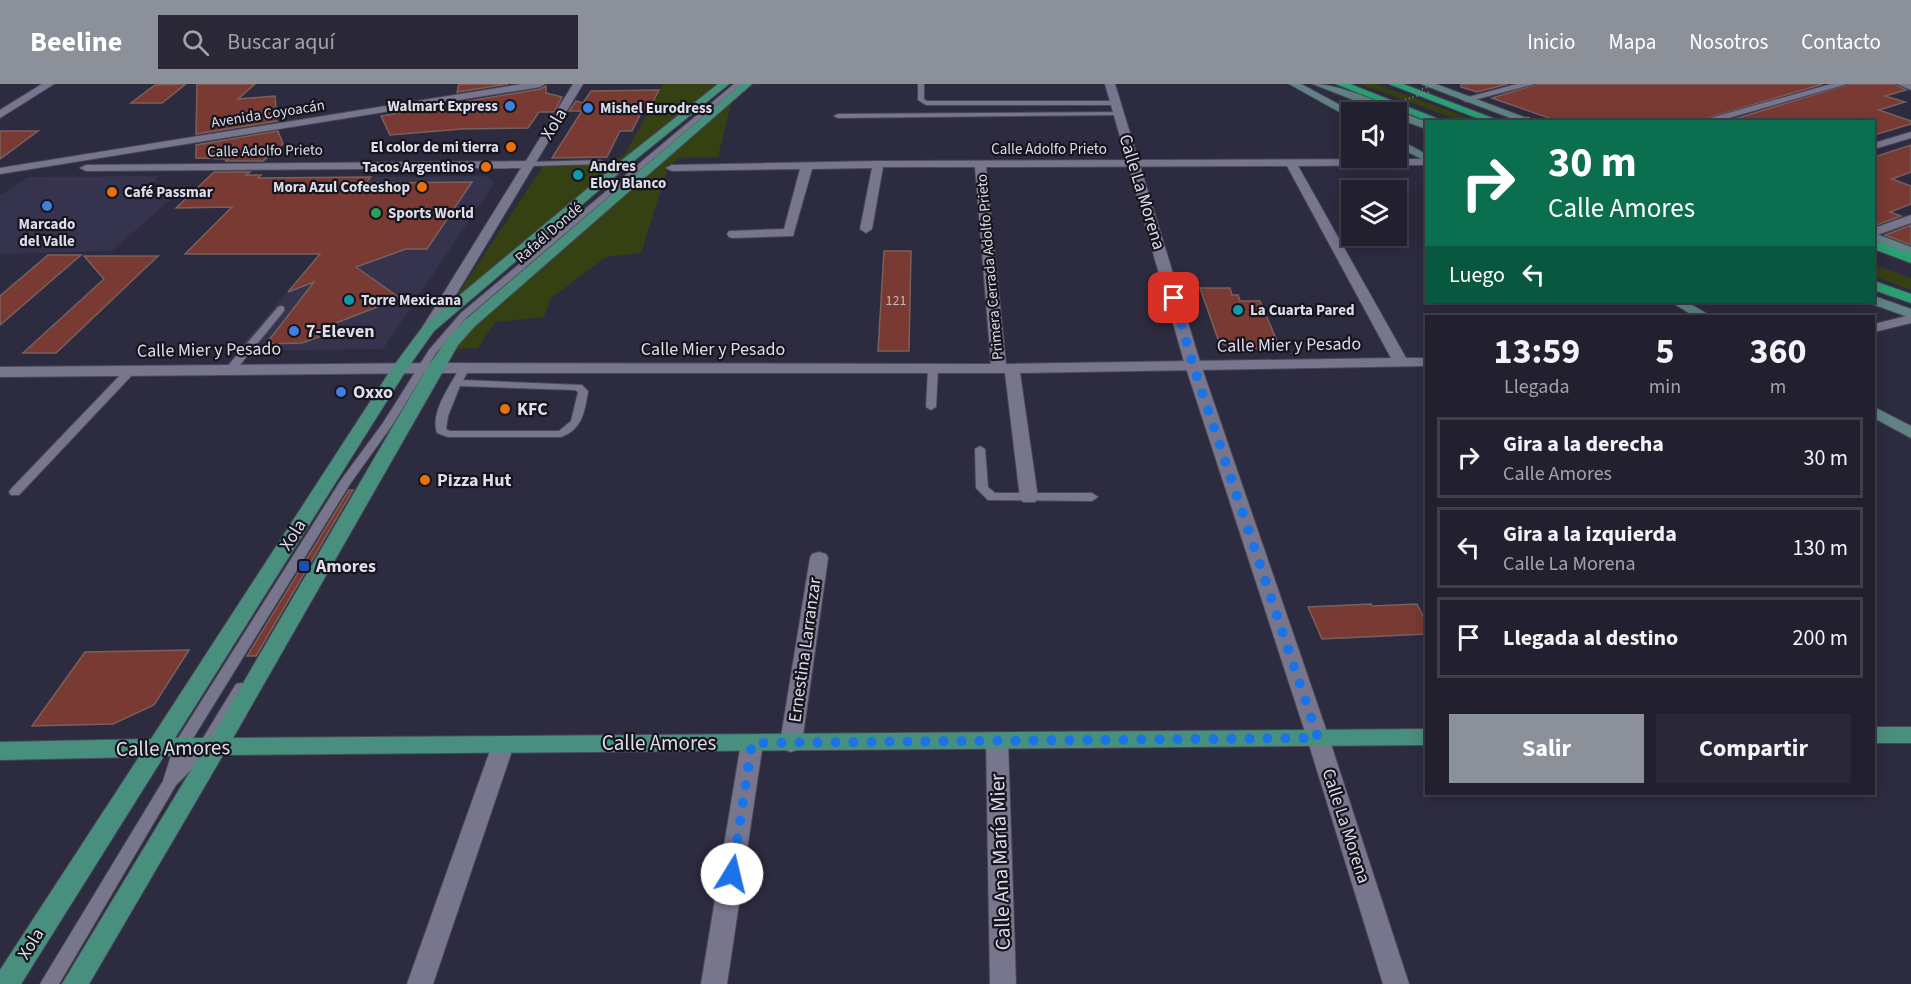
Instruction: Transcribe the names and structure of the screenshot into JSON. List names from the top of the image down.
{
  "streets": {
    "main road": ["Xola", "Rafaél Dondé", "Calle Amores"],
    "street": [
      "Avenida Coyoacán",
      "Calle Adolfo Prieto",
      "Calle La Morena",
      "Primera Cerrada Adolfo Prieto",
      "Calle Mier y Pesado",
      "Ernestina Larranzar",
      "Calle Ana María Mier"
    ]
  },
  "crossings": [
    ["Avenida Coyoacán", "Calle Adolfo Prieto"],
    ["Xola", "Calle Adolfo Prieto"],
    ["Xola", "Rafaél Dondé"],
    ["Xola", "Calle Mier y Pesado"],
    ["Xola", "Calle Amores"],
    ["Calle Adolfo Prieto", "Calle La Morena"],
    ["Calle Adolfo Prieto", "Primera Cerrada Adolfo Prieto"],
    ["Calle La Morena", "Calle Mier y Pesado"],
    ["Calle La Morena", "Calle Amores"],
    ["Rafaél Dondé", "Calle Mier y Pesado"],
    ["Primera Cerrada Adolfo Prieto", "Calle Mier y Pesado"],
    ["Ernestina Larranzar", "Calle Amores"],
    ["Calle Amores", "Calle Ana María Mier"]
  ],
  "places": {
    "other": [
      "Walmart Express",
      "Mishel Eurodress",
      "El color de mi tierra",
      "Tacos Argentinos",
      "Andres Eloy Blanco",
      "Mora Azul Cofeeshop",
      "Café Passmar",
      "Marcado del Valle",
      "Sports World",
      "Torre Mexicana",
      "La Cuarta Pared",
      "7-Eleven",
      "Oxxo",
      "KFC",
      "Pizza Hut"
    ],
    "transit": ["Amores"]
  },
  "house_numbers": ["121"],
  "page": {
    "header": "Beeline",
    "search": "Buscar aquí",
    "nav": [
      "Inicio",
      "Mapa",
      "Nosotros",
      "Contacto"
    ],
    "turn": ["30 m", "Calle Amores"],
    "then": "Luego",
    "eta": [
      "13:59",
      "Llegada",
      "5",
      "min",
      "360",
      "m"
    ],
    "list": [
      {
        "name": "Gira a la derecha",
        "note": "Calle Amores",
        "value": "30 m"
      },
      {
        "name": "Gira a la izquierda",
        "note": "Calle La Morena",
        "value": "130 m"
      },
      {
        "name": "Llegada al destino",
        "value": "200 m"
      }
    ],
    "buttons": ["Salir", "Compartir"]
  }
}
